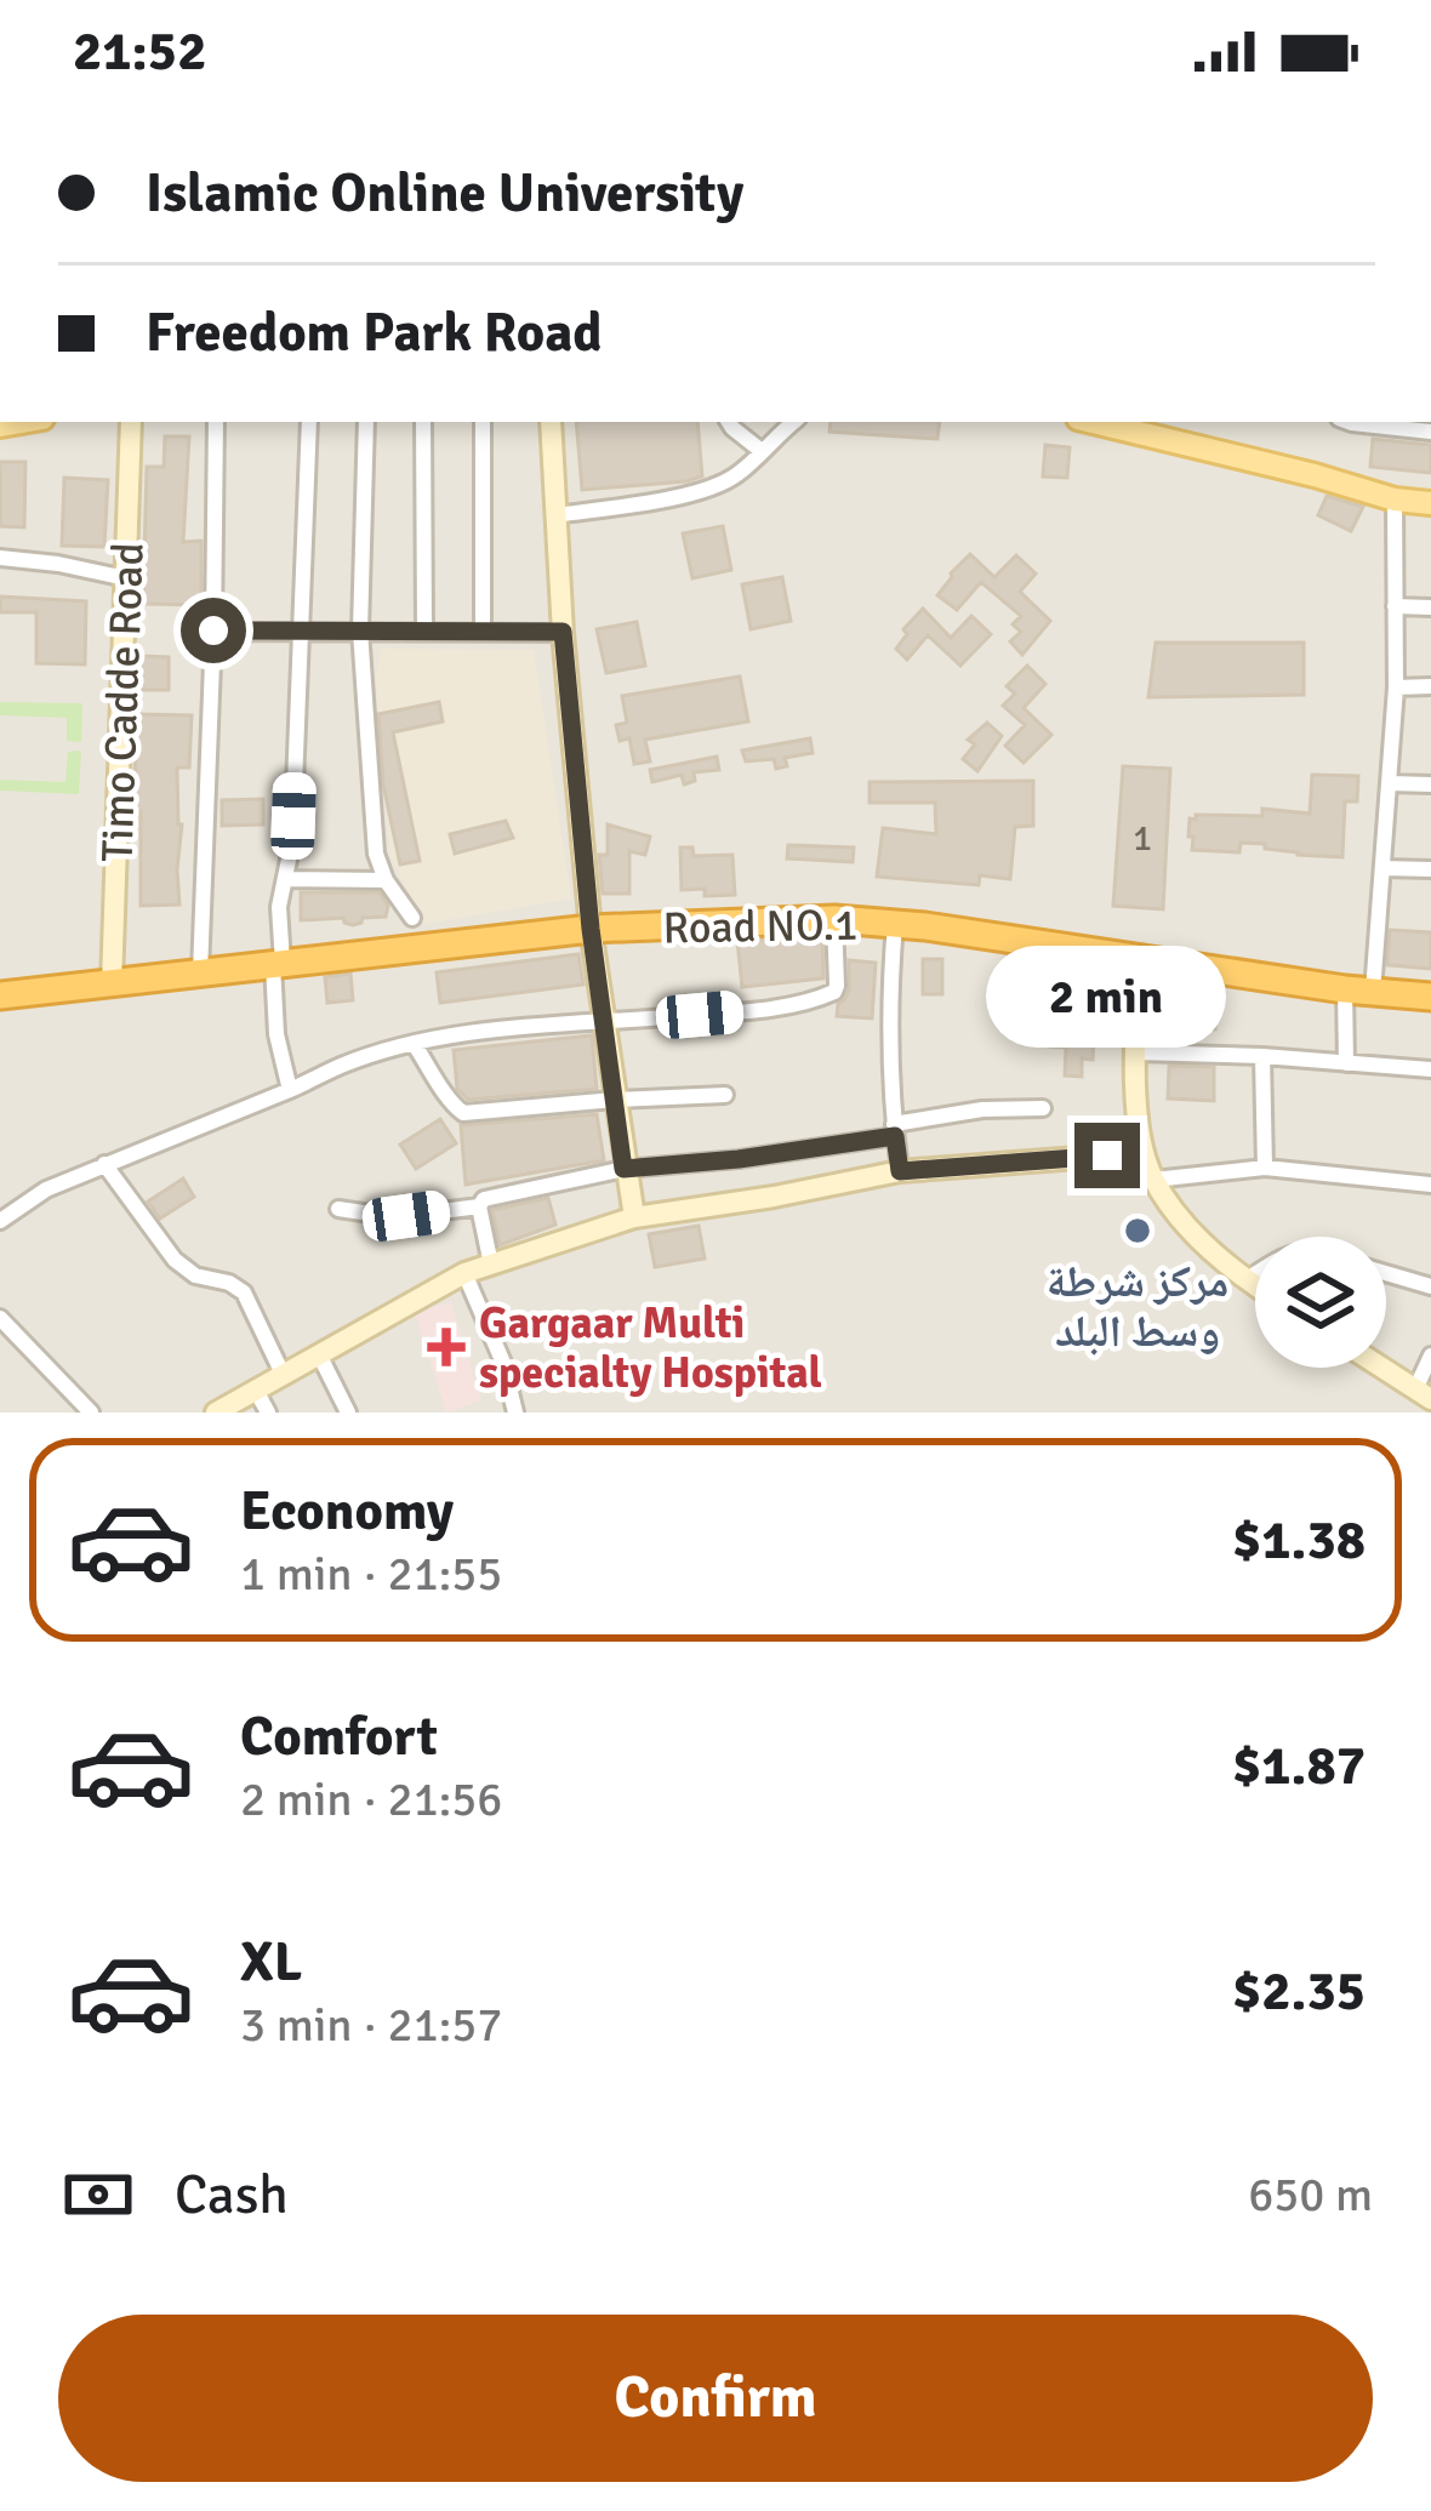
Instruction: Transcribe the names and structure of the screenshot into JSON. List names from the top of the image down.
{
  "streets": {
    "highway": ["Road NO.1"],
    "street": ["Timo Cadde Road"]
  },
  "crossings": [
    ["Timo Cadde Road", "Road NO.1"]
  ],
  "places": {
    "other": ["مركز شرطة وسط البلد"],
    "health": ["Gargaar Multi specialty Hospital"]
  },
  "house_numbers": ["1"],
  "page": {
    "status": "21:52",
    "banner": ["Islamic Online University", "Freedom Park Road"],
    "bubble": "2 min",
    "list": [
      {
        "name": "Economy",
        "note": "1 min · 21:55",
        "value": "$1.38"
      },
      {
        "name": "Comfort",
        "note": "2 min · 21:56",
        "value": "$1.87"
      },
      {
        "name": "XL",
        "note": "3 min · 21:57",
        "value": "$2.35"
      }
    ],
    "pay": ["Cash", "650 m"],
    "buttons": "Confirm"
  }
}
